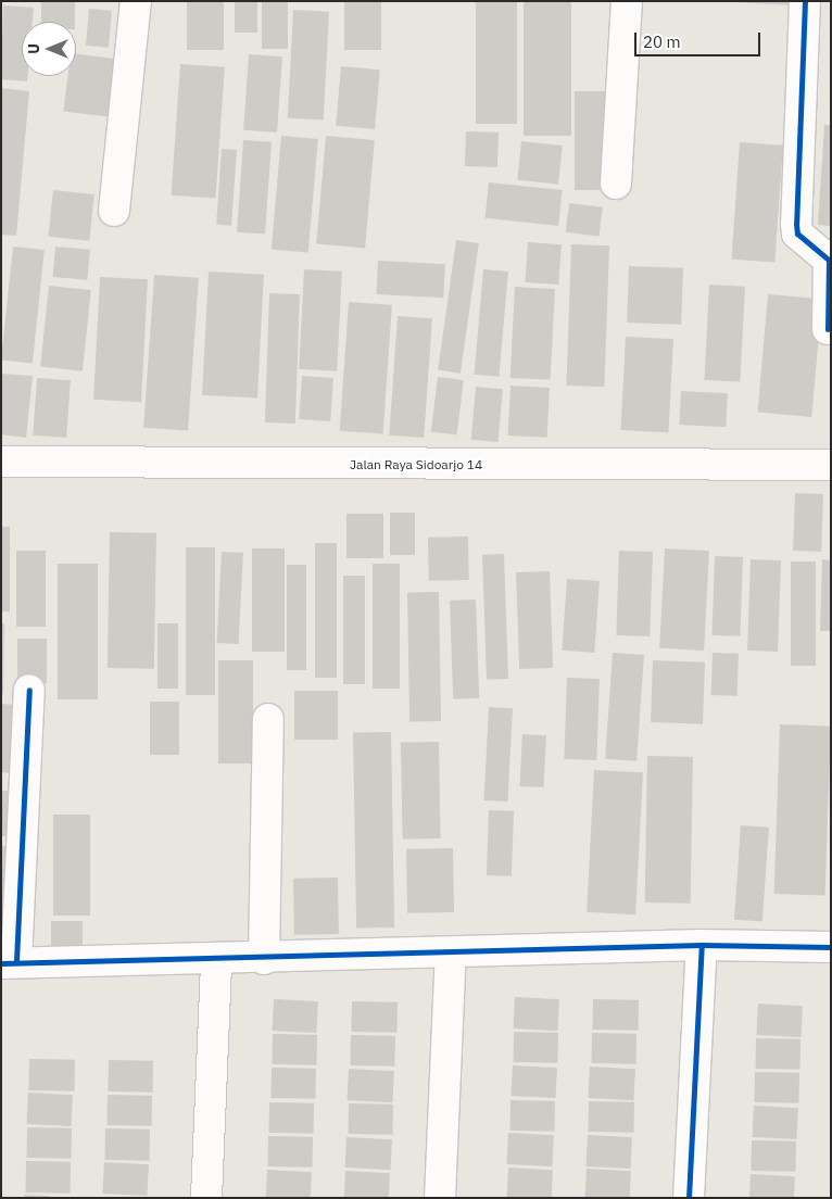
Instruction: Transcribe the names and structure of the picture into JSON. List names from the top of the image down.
{
  "streets": {
    "street": ["Jalan Raya Sidoarjo 14"]
  },
  "scale_bar": "20 m",
  "north": "left"
}
